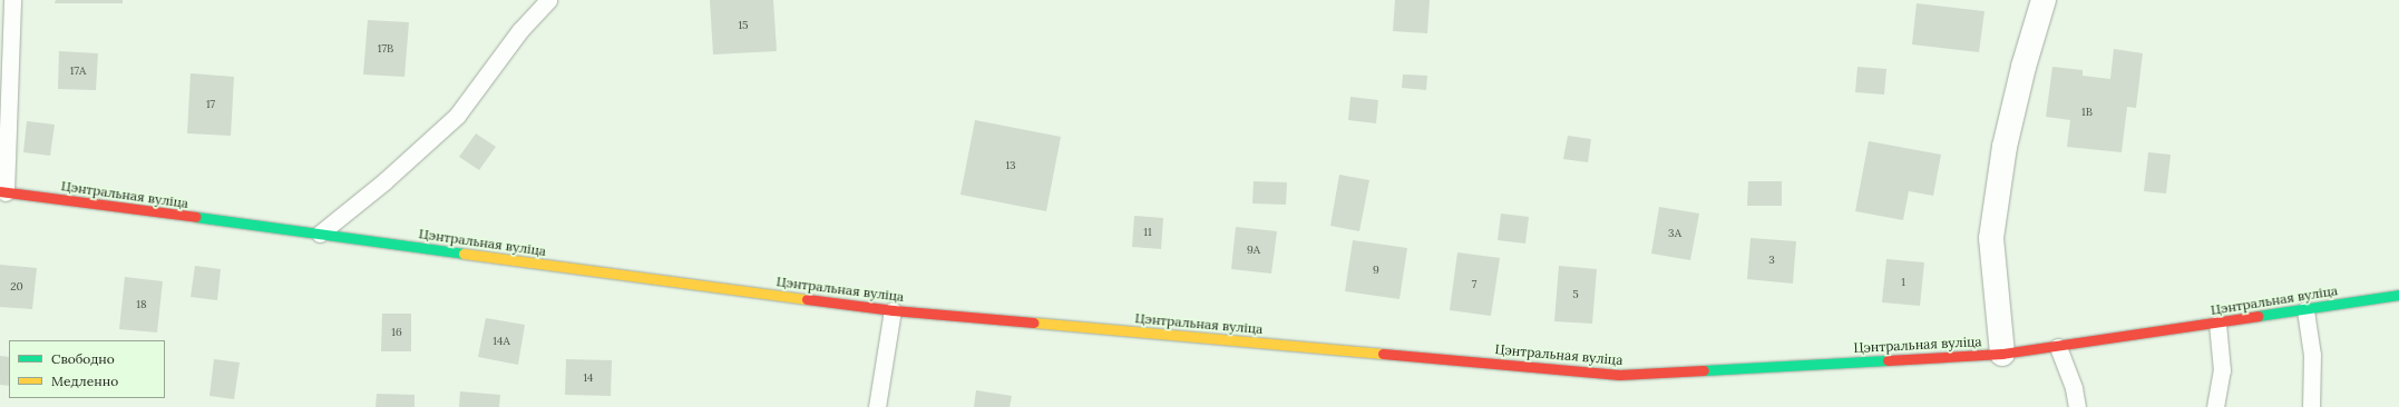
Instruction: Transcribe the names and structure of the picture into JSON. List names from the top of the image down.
{
  "streets": {
    "street": ["Цэнтральная вуліца"]
  },
  "house_numbers": [
    "15",
    "17В",
    "17А",
    "17",
    "1В",
    "13",
    "11",
    "3А",
    "9А",
    "3",
    "9",
    "1",
    "7",
    "20",
    "5",
    "18",
    "16",
    "14А",
    "14"
  ],
  "legend": ["Свободно", "Медленно"]
}
